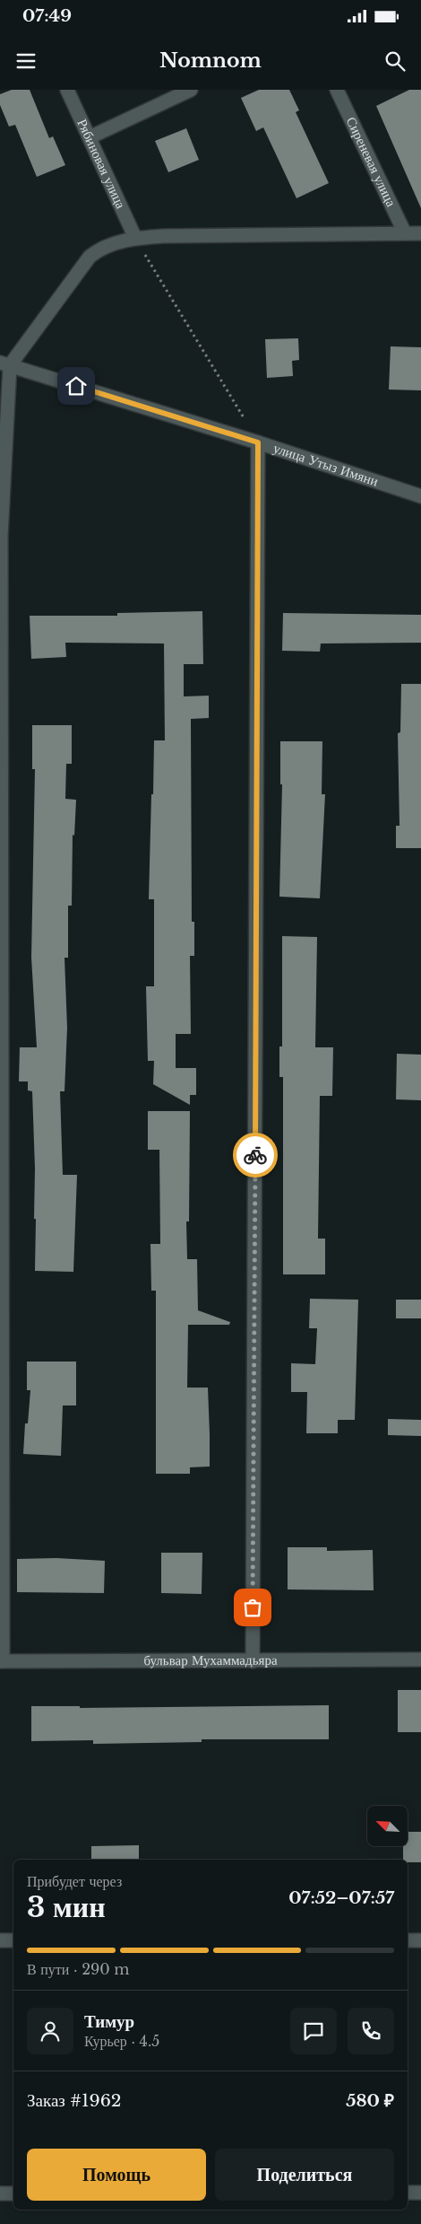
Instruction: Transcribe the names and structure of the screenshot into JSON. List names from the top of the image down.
{
  "streets": {
    "street": [
      "Сиреневая улица",
      "Рябиновая улица",
      "улица Утыз Имяни",
      "бульвар Мухаммадьяра"
    ]
  },
  "north": "top left",
  "page": {
    "status": "07:49",
    "header": "Nomnom",
    "heading": ["3 мин", "Прибудет через", "07:52–07:57"],
    "panel": [
      "Тимур",
      "Курьер · 4.5",
      "Заказ #1962",
      "580 ₽"
    ],
    "bar": "В пути · 290 m",
    "buttons": ["Помощь", "Поделиться"]
  }
}
